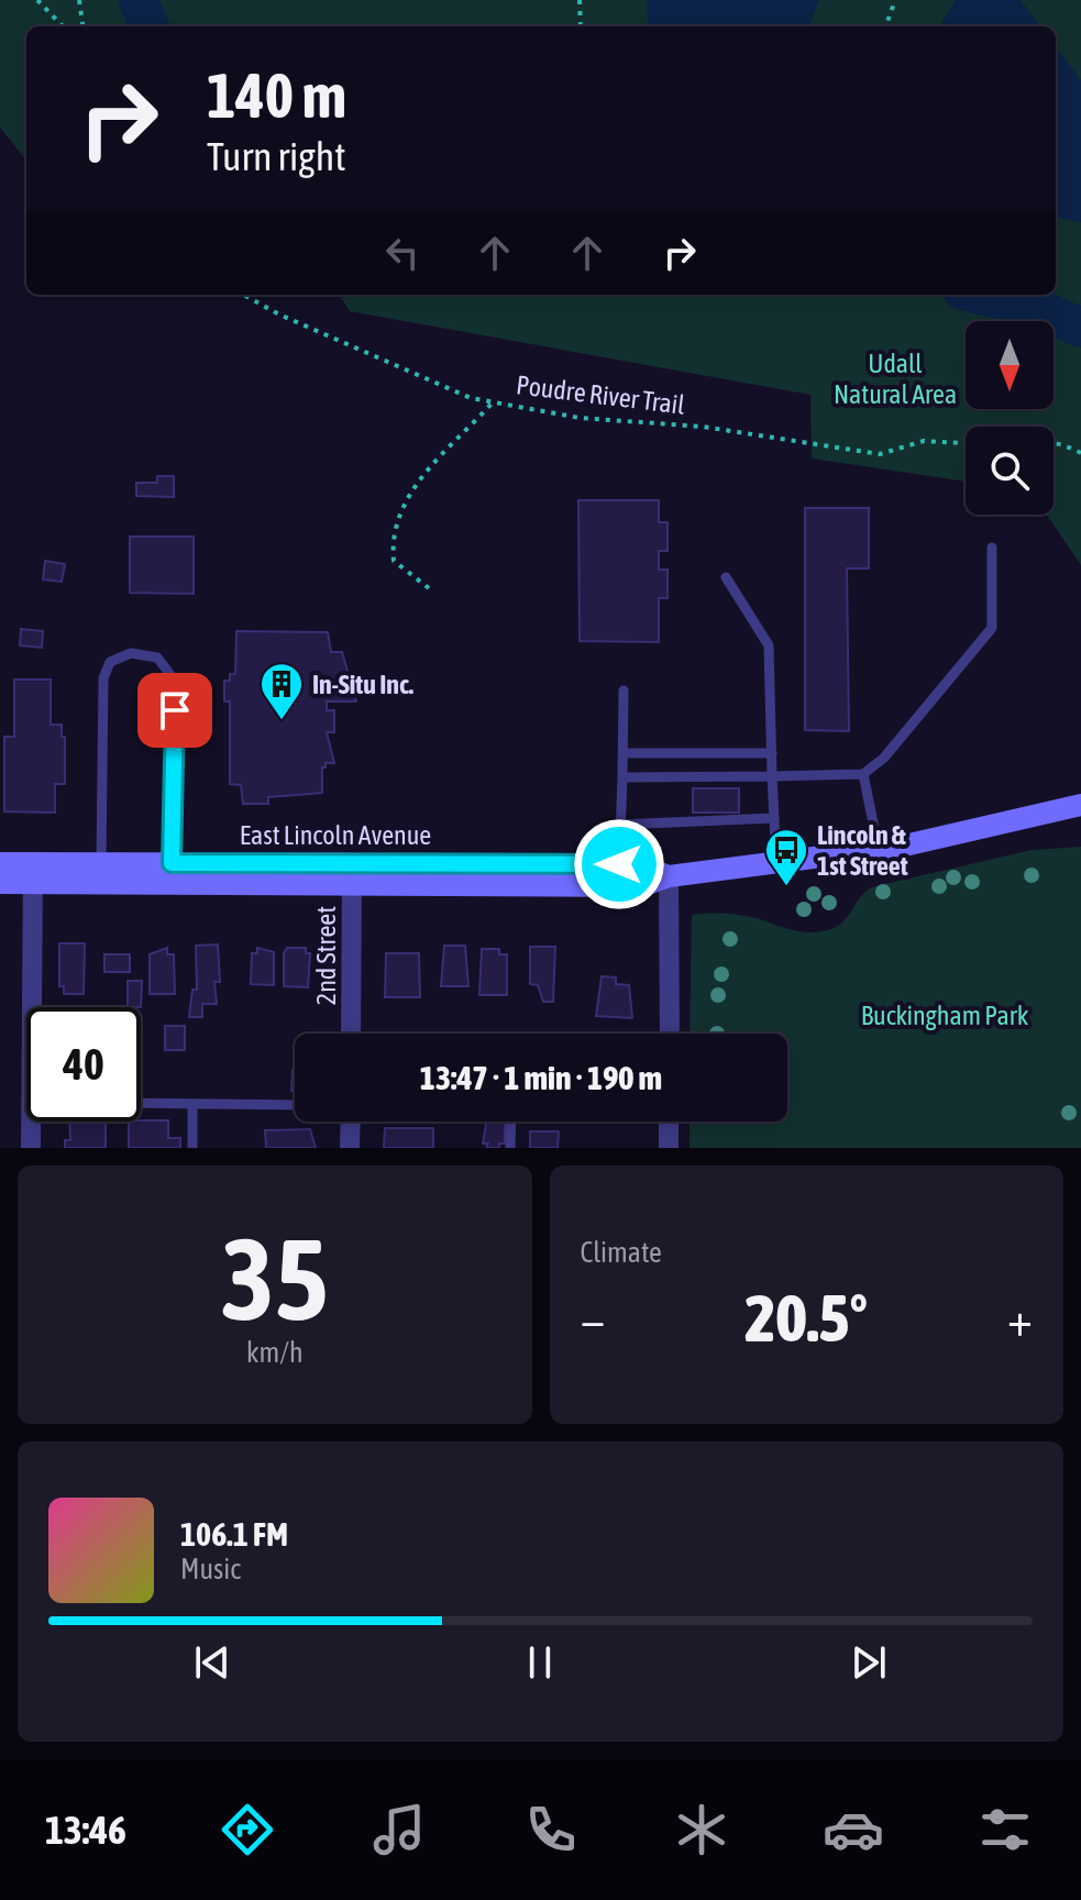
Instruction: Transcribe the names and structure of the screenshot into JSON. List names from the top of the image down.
{
  "streets": {
    "street": ["East Lincoln Avenue", "2nd Street"],
    "path": ["Poudre River Trail"]
  },
  "crossings": [
    ["East Lincoln Avenue", "2nd Street"]
  ],
  "parks": ["Udall Natural Area", "Buckingham Park"],
  "places": {
    "building": ["In-Situ Inc."],
    "bus stop": ["Lincoln & 1st Street"]
  },
  "north": "bottom",
  "page": {
    "turn": ["140 m", "Turn right"],
    "limit": "40",
    "trip": "13:47 · 1 min · 190 m",
    "tile": [
      ["35", "km/h"],
      "Climate"
    ],
    "heat": ["−", "20.5°", "+"],
    "song": ["106.1 FM", "Music"],
    "tabs": "13:46"
  }
}
